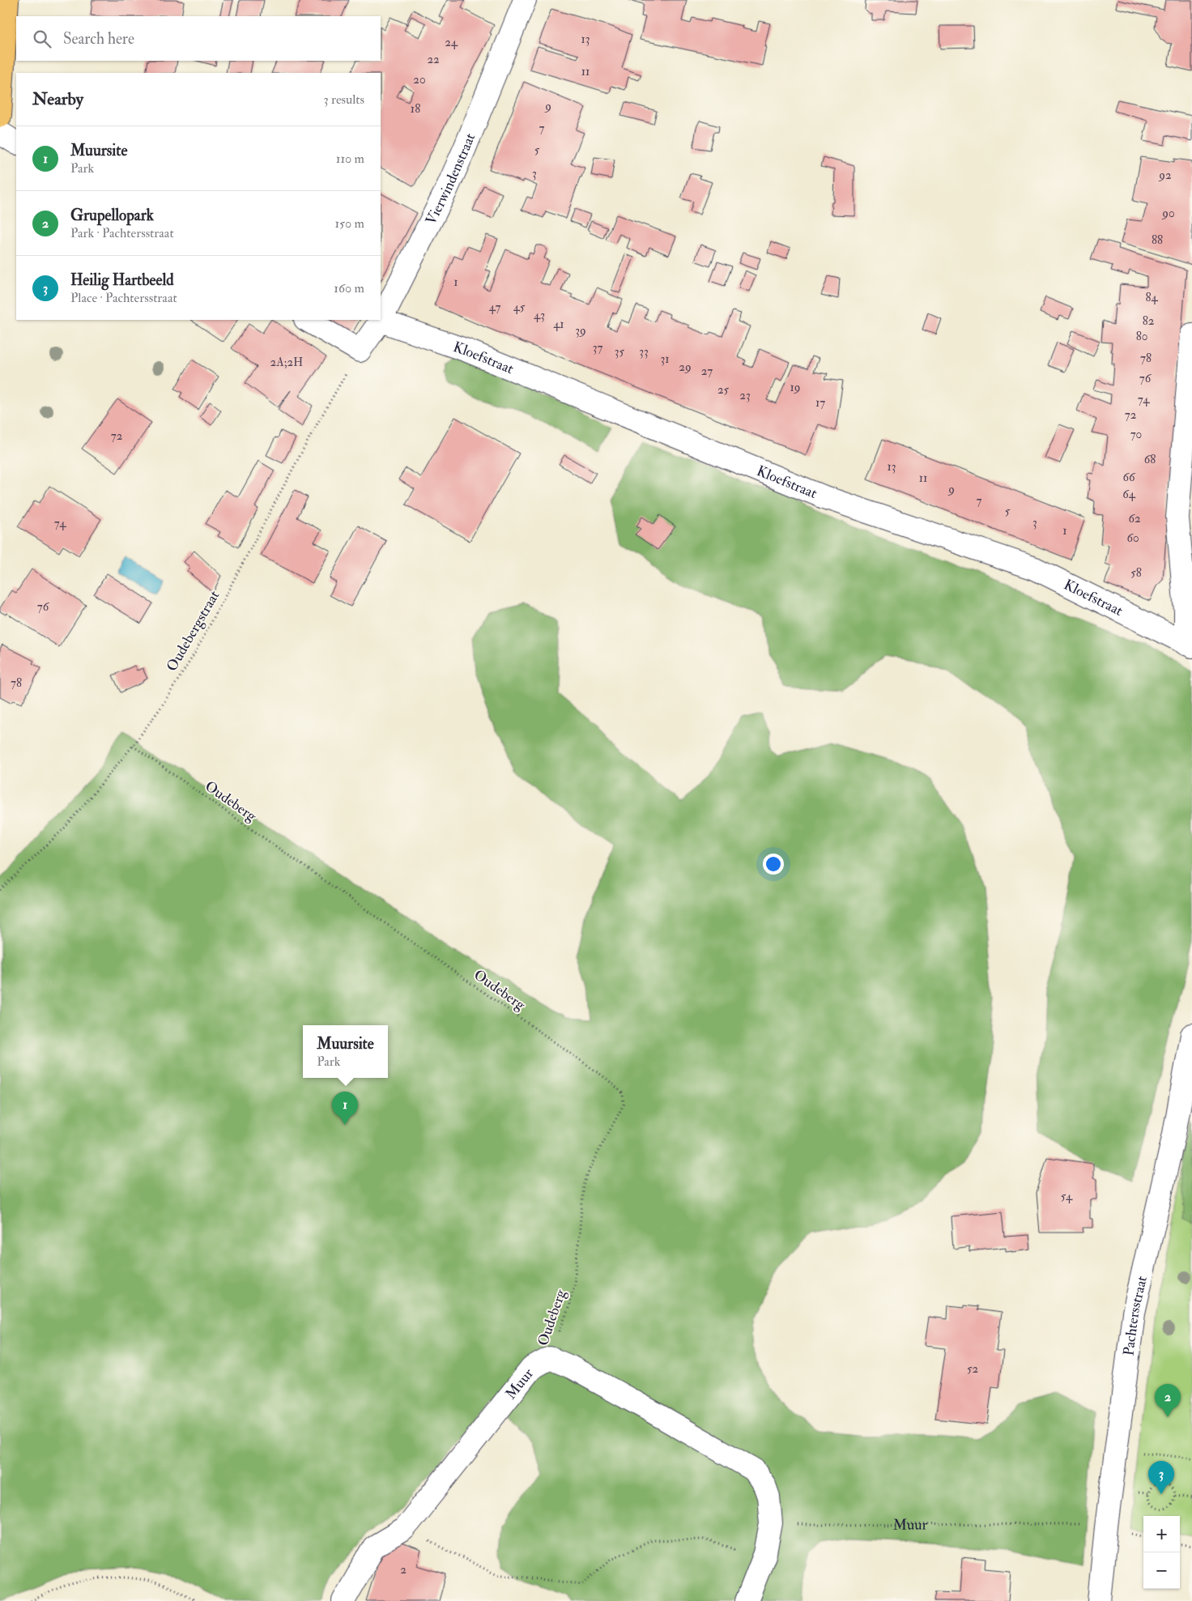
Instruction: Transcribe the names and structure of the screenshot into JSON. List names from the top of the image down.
{
  "streets": {
    "street": [
      "Vierwindenstraat",
      "Kloefstraat",
      "Pachtersstraat",
      "Muur"
    ],
    "path": ["Oudebergstraat", "Oudeberg"]
  },
  "crossings": [
    ["Vierwindenstraat", "Kloefstraat"],
    ["Vierwindenstraat", "Oudebergstraat"],
    ["Oudebergstraat", "Oudeberg"],
    ["Oudeberg", "Muur"]
  ],
  "house_numbers": [
    "13",
    "24",
    "22",
    "11",
    "20",
    "9",
    "18",
    "7",
    "5",
    "3",
    "92",
    "90",
    "88",
    "1",
    "84",
    "47",
    "45",
    "43",
    "82",
    "41",
    "39",
    "80",
    "37",
    "35",
    "33",
    "78",
    "31",
    "2A;2H",
    "29",
    "27",
    "76",
    "19",
    "25",
    "23",
    "74",
    "17",
    "72",
    "70",
    "72",
    "68",
    "13",
    "66",
    "11",
    "9",
    "64",
    "7",
    "5",
    "62",
    "3",
    "74",
    "1",
    "60",
    "58",
    "76",
    "78",
    "54",
    "52",
    "2"
  ],
  "page": {
    "search": "Search here",
    "heading": ["Nearby", "3 results"],
    "list": [
      {
        "mark": "1",
        "name": "Muursite",
        "note": "Park",
        "value": "110 m"
      },
      {
        "mark": "2",
        "name": "Grupellopark",
        "note": "Park · Pachtersstraat",
        "value": "150 m"
      },
      {
        "mark": "3",
        "name": "Heilig Hartbeeld",
        "note": "Place · Pachtersstraat",
        "value": "160 m"
      }
    ],
    "popup": ["Muursite", "Park"],
    "pins": ["1", "2", "3"],
    "map_buttons": ["+", "−"]
  }
}
